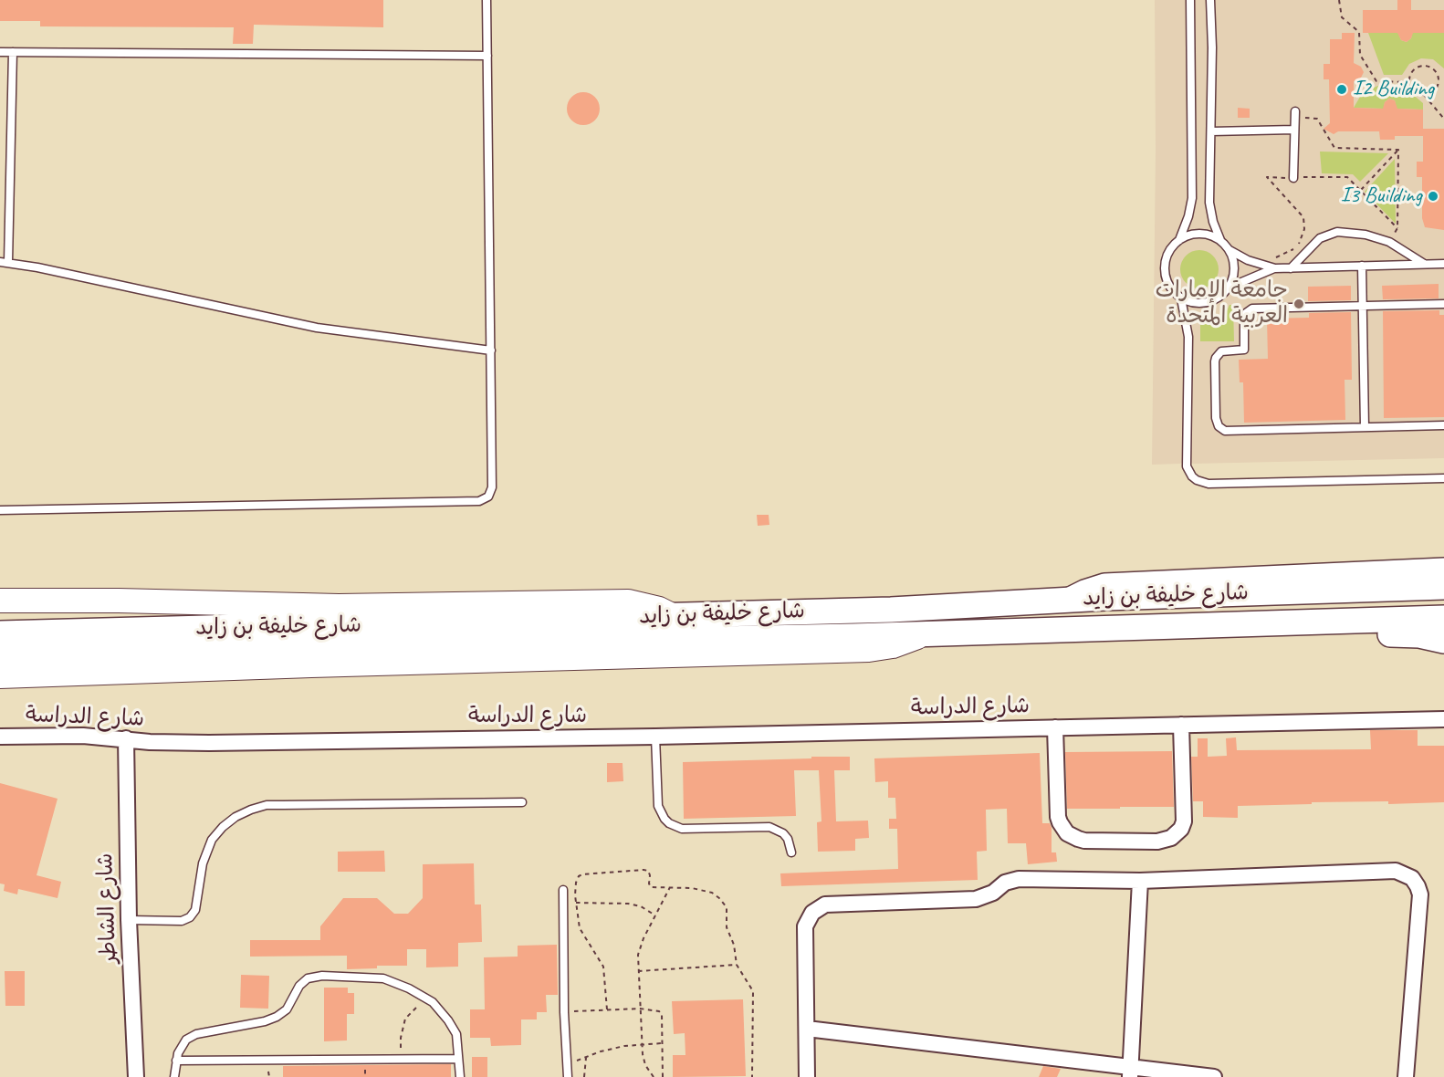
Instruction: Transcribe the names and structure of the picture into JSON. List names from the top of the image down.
{
  "streets": {
    "highway": ["شارع خليفة بن زايد"],
    "street": ["شارع الدراسة", "شارع الشاطر"]
  },
  "crossings": [
    ["شارع الدراسة", "شارع الشاطر"]
  ],
  "places": ["I2 Building", "I3 Building", "جامعة الإمارات العربية المتحدة"]
}
